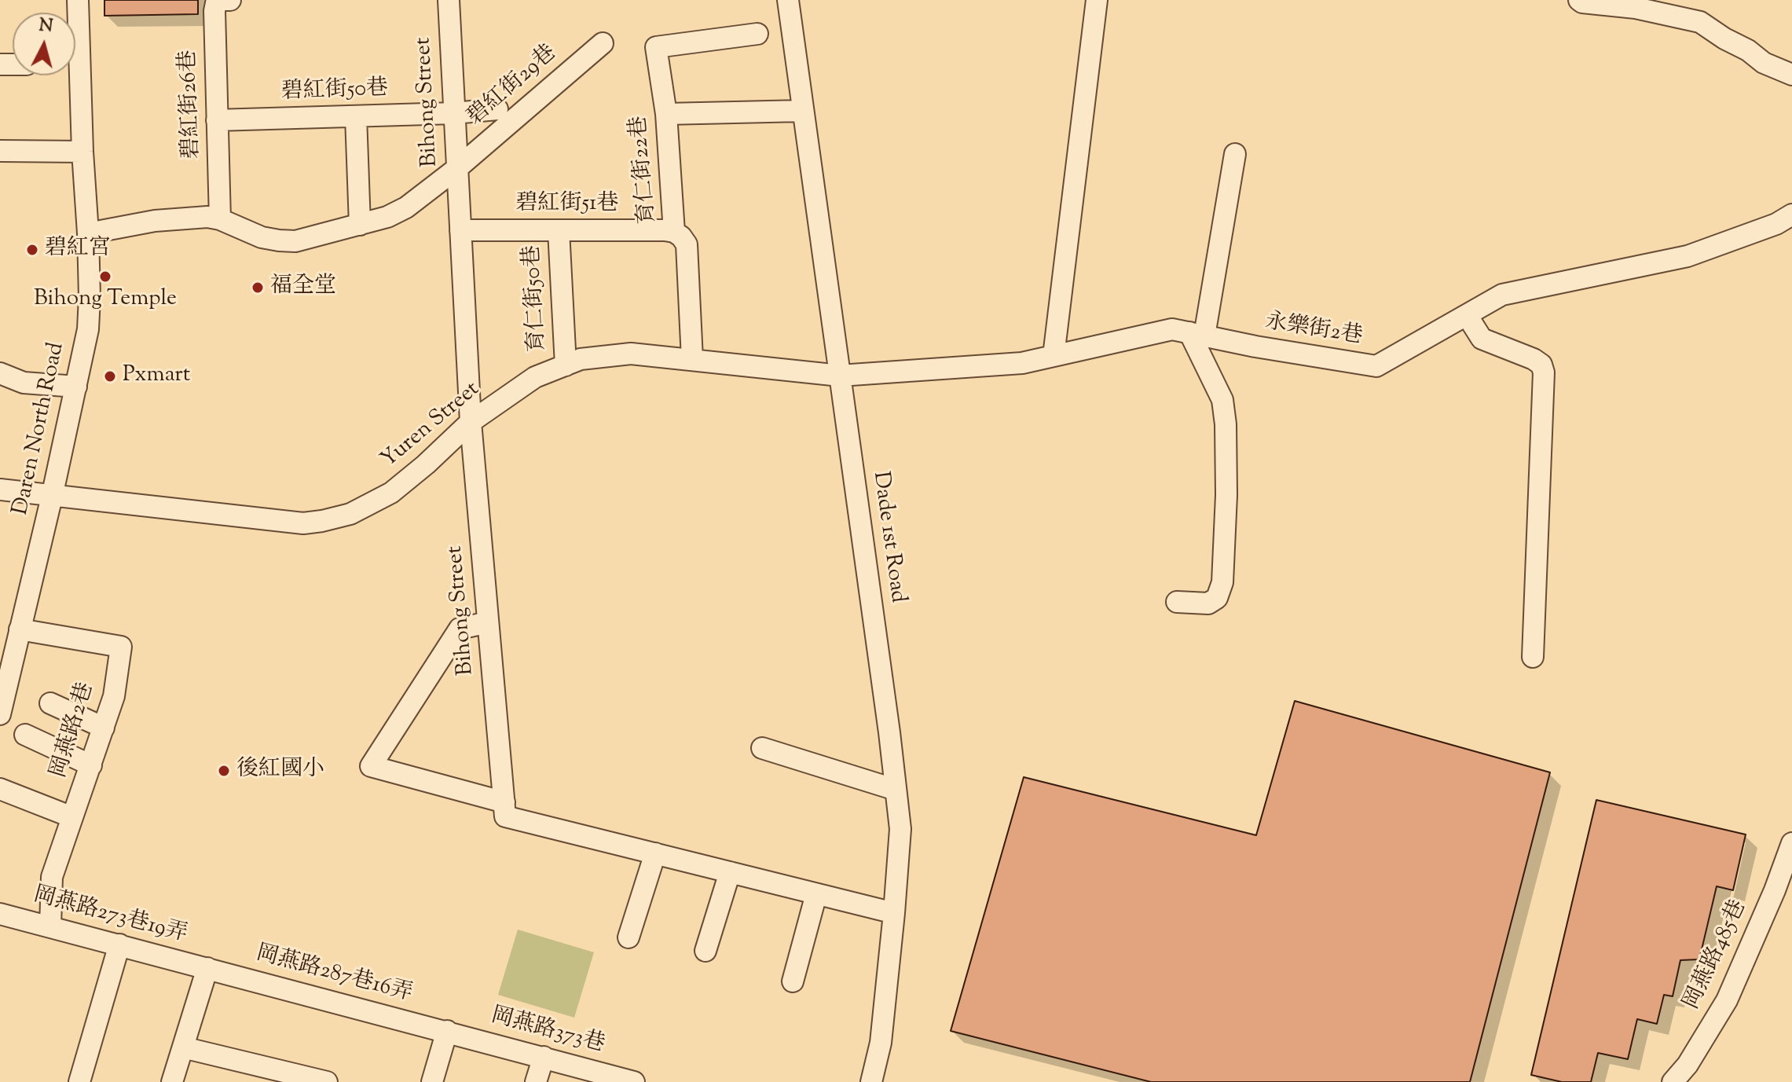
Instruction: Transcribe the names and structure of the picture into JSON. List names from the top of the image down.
{
  "streets": {
    "street": [
      "碧紅街29巷",
      "碧紅街50巷",
      "Bihong Street",
      "碧紅街26巷",
      "育仁街22巷",
      "碧紅街51巷",
      "育仁街50巷",
      "永樂街2巷",
      "Yuren Street",
      "Daren North Road",
      "Dade 1st Road",
      "岡燕路2巷",
      "岡燕路273巷19弄",
      "岡燕路485巷",
      "岡燕路287巷16弄",
      "岡燕路373巷"
    ]
  },
  "crossings": [
    ["碧紅街29巷", "Bihong Street"],
    ["碧紅街29巷", "碧紅街26巷"],
    ["碧紅街50巷", "Bihong Street"],
    ["碧紅街50巷", "碧紅街26巷"],
    ["Bihong Street", "碧紅街51巷"],
    ["Bihong Street", "Yuren Street"],
    ["育仁街22巷", "碧紅街51巷"],
    ["育仁街22巷", "Yuren Street"],
    ["碧紅街51巷", "育仁街50巷"],
    ["育仁街50巷", "Yuren Street"],
    ["永樂街2巷", "Yuren Street"],
    ["永樂街2巷", "Dade 1st Road"],
    ["Yuren Street", "Daren North Road"],
    ["Yuren Street", "Dade 1st Road"],
    ["Daren North Road", "岡燕路2巷"],
    ["岡燕路2巷", "岡燕路273巷19弄"],
    ["岡燕路273巷19弄", "岡燕路287巷16弄"],
    ["岡燕路287巷16弄", "岡燕路373巷"]
  ],
  "places": [
    "碧紅宮",
    "Bihong Temple",
    "福全堂",
    "Pxmart",
    "後紅國小"
  ],
  "north": "top"
}
